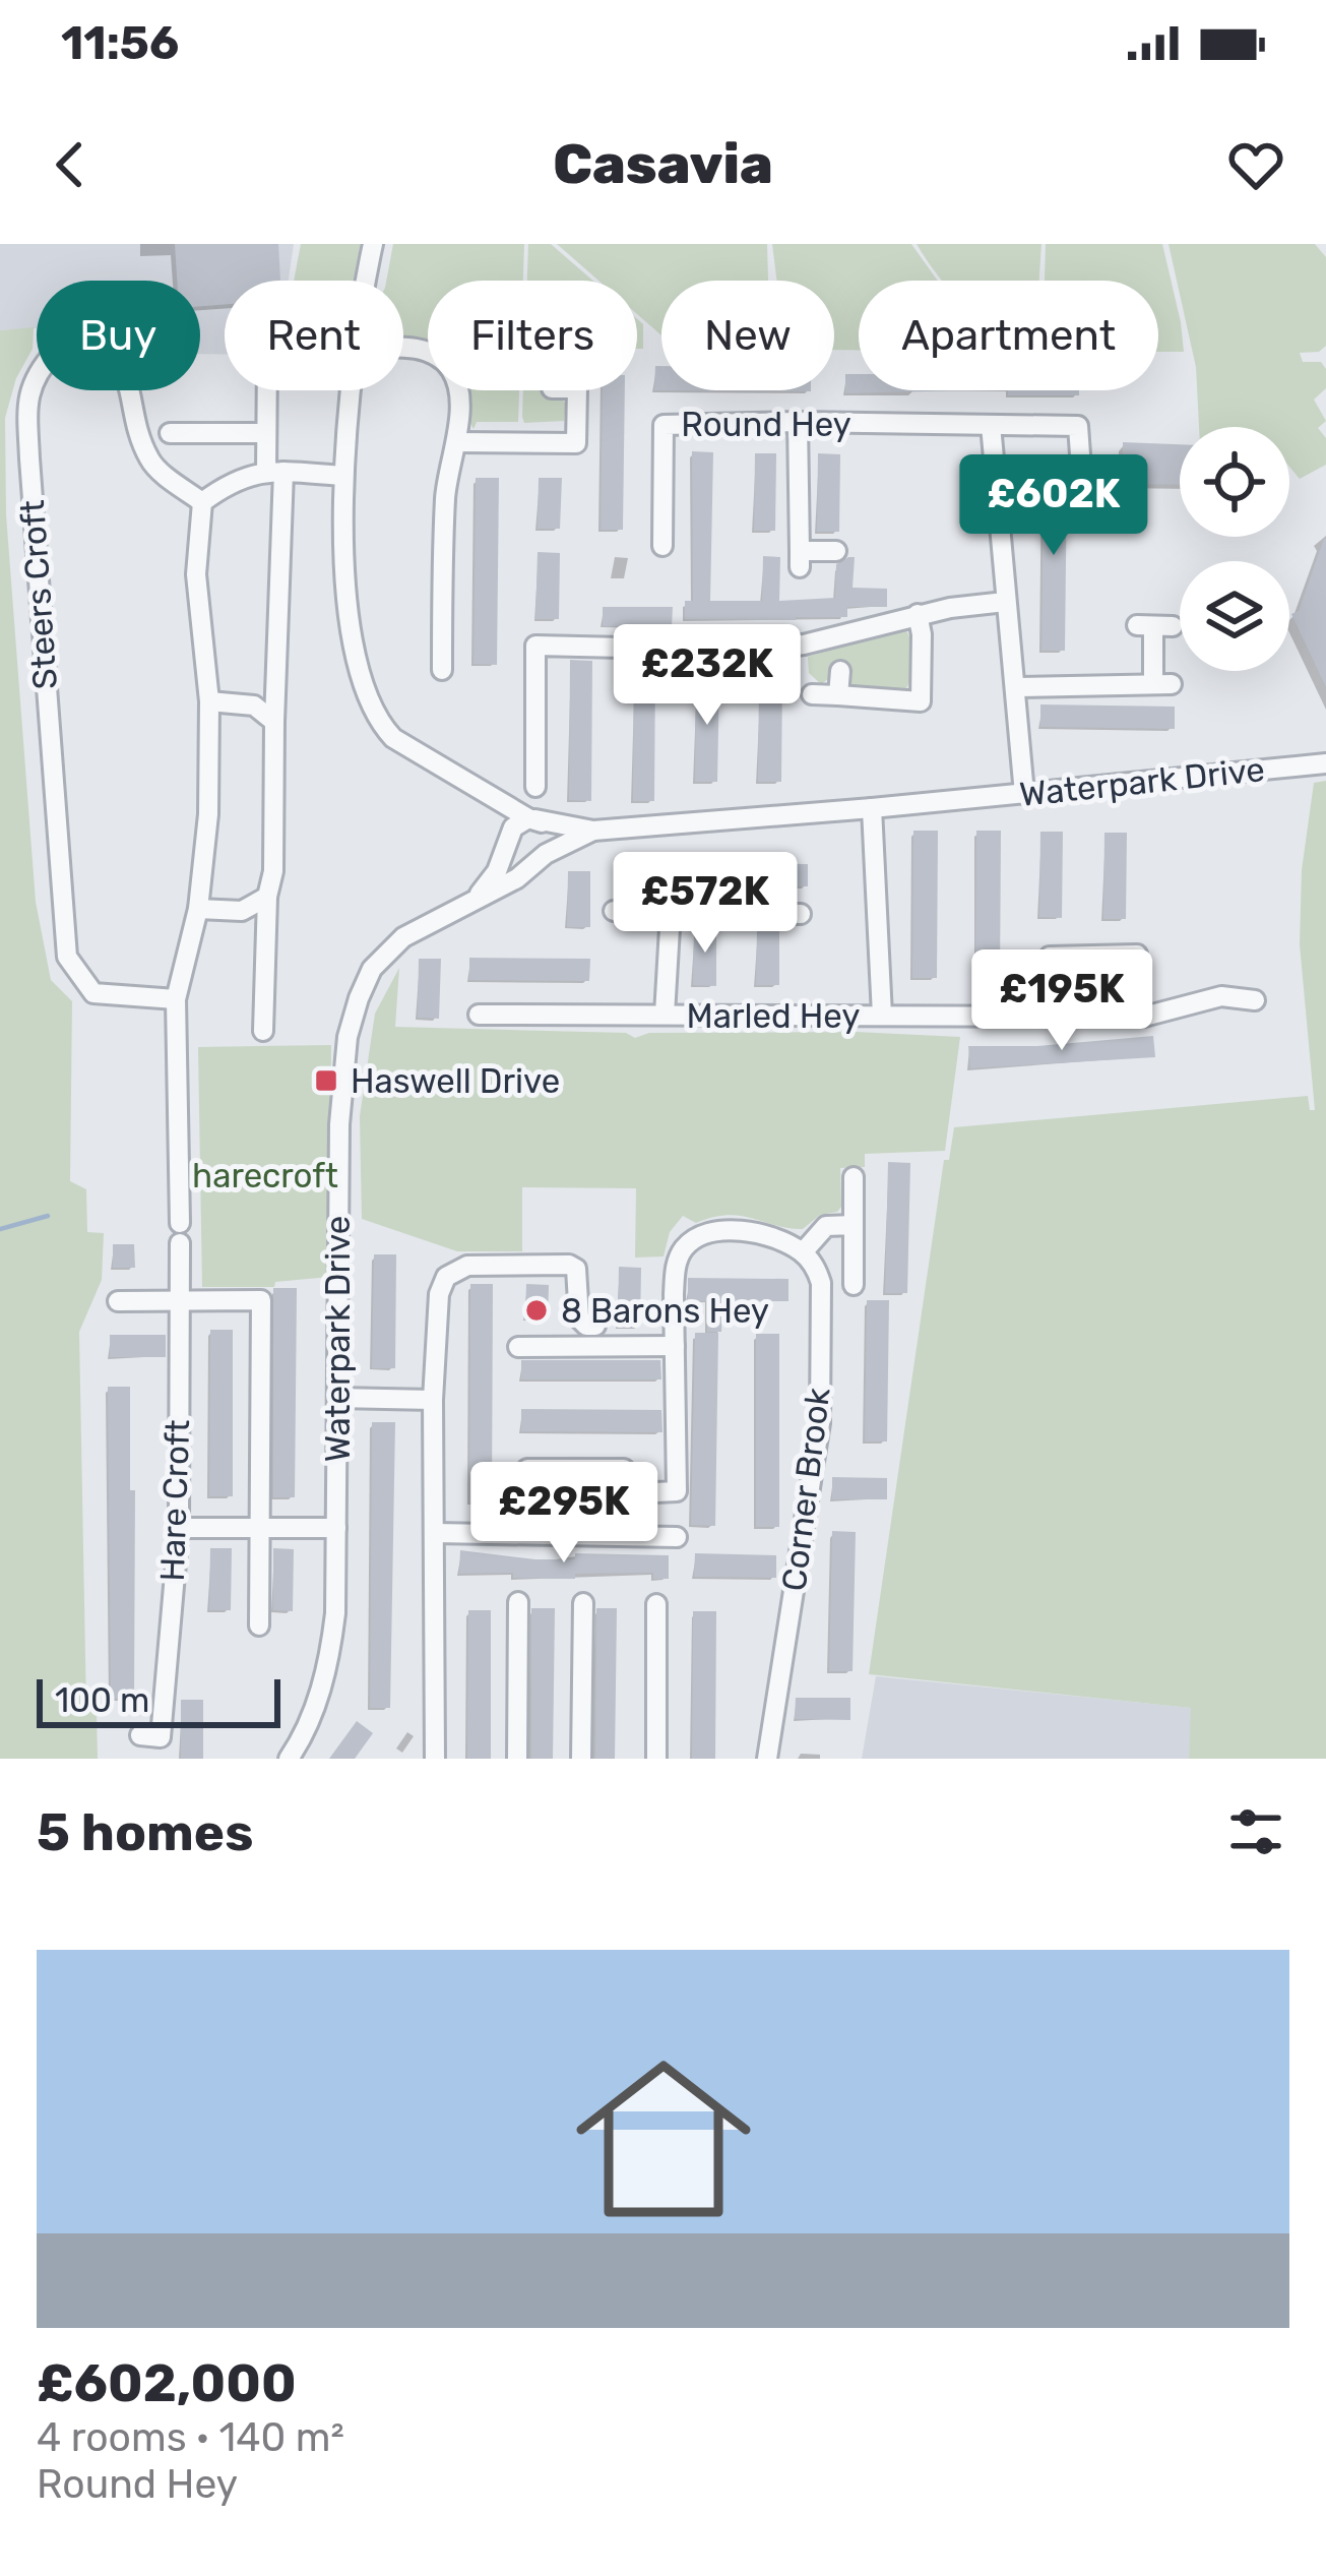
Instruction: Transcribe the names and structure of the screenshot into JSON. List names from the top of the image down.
{
  "streets": {
    "street": [
      "Round Hey",
      "Steers Croft",
      "Waterpark Drive",
      "Marled Hey",
      "Corner Brook",
      "Hare Croft"
    ]
  },
  "crossings": [
    ["Steers Croft", "Hare Croft"],
    ["Waterpark Drive", "Marled Hey"]
  ],
  "parks": ["harecroft"],
  "places": {
    "transit": ["Haswell Drive"],
    "other": ["8 Barons Hey"]
  },
  "scale_bar": "100 m",
  "page": {
    "status": "11:56",
    "header": "Casavia",
    "chip": [
      "Buy",
      "Rent",
      "Filters",
      "New",
      "Apartment"
    ],
    "price": [
      "£602K",
      "£232K",
      "£572K",
      "£195K",
      "£295K"
    ],
    "scale": "100 m",
    "heading": "5 homes",
    "list": [
      {
        "name": "£602,000",
        "note": "4 rooms · 140 m² · Round Hey"
      }
    ]
  }
}
